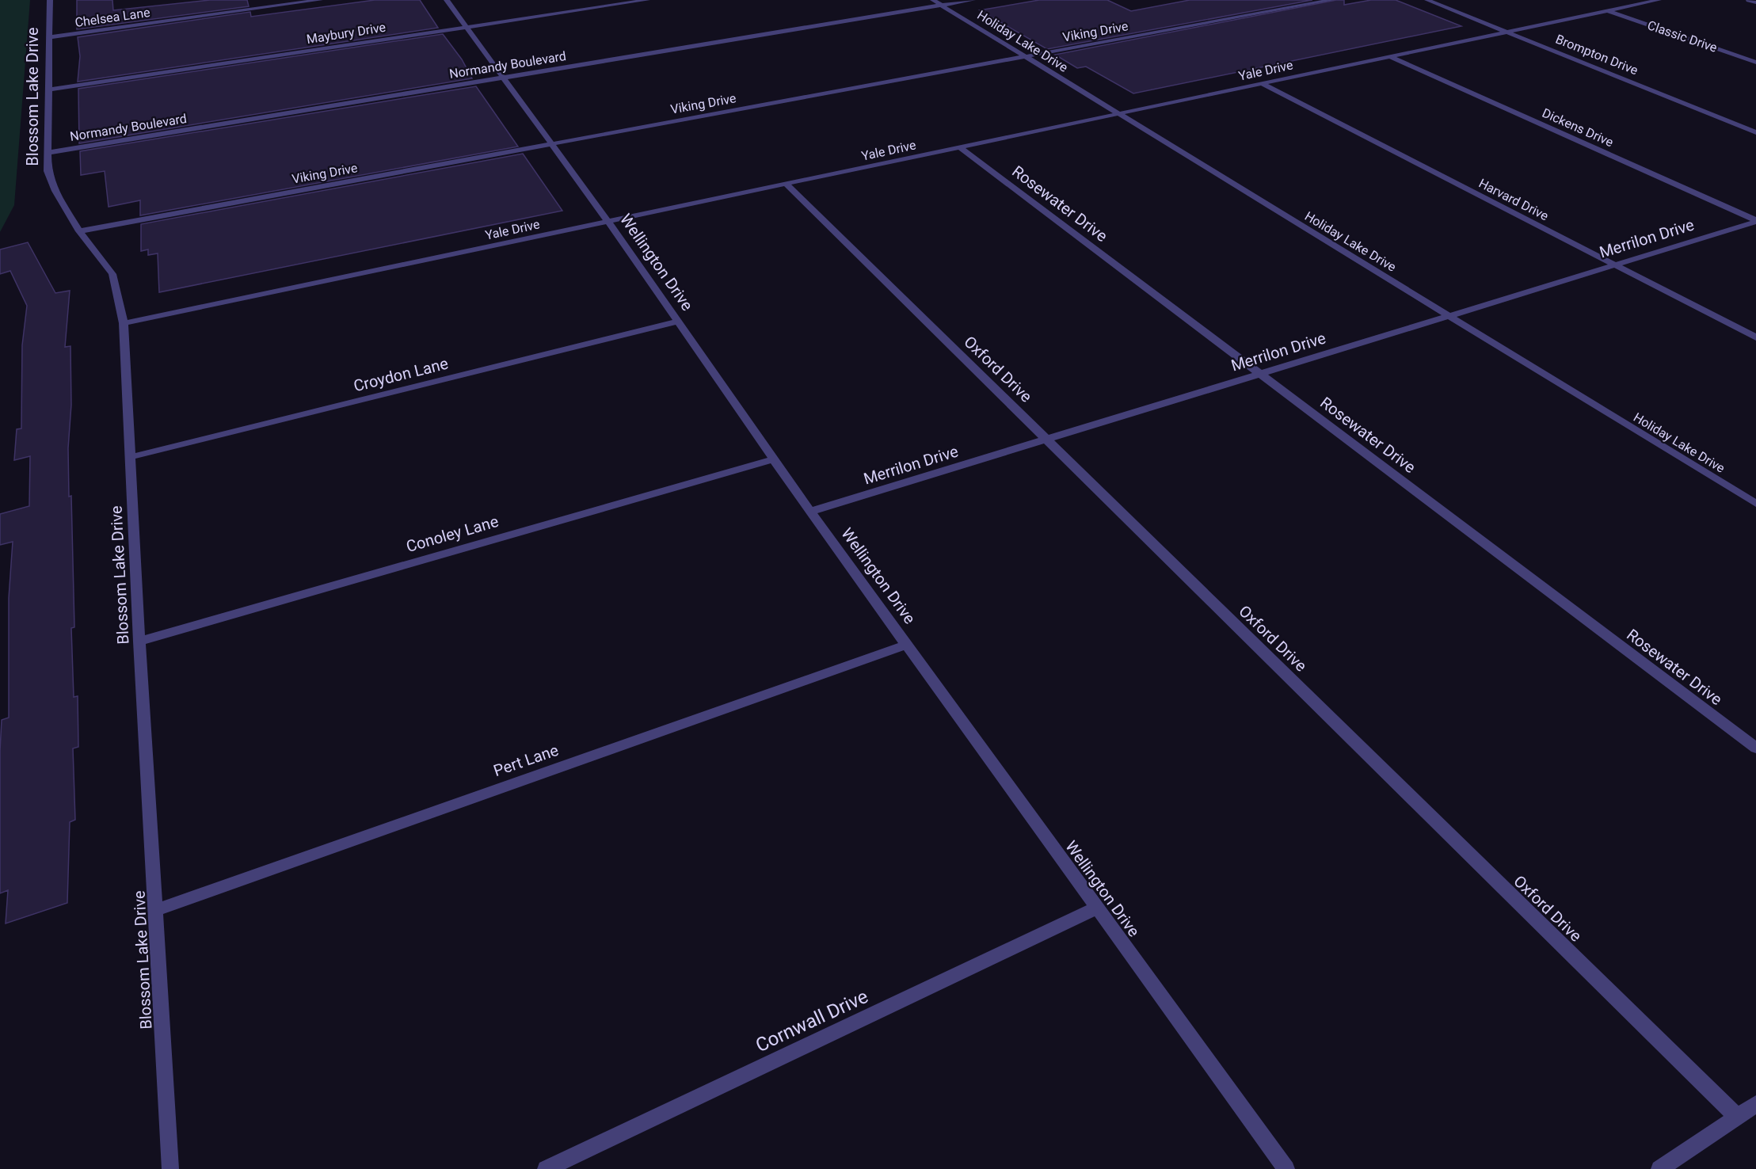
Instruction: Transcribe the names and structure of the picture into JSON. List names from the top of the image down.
{
  "streets": {
    "street": [
      "Chelsea Lane",
      "Viking Drive",
      "Maybury Drive",
      "Classic Drive",
      "Holiday Lake Drive",
      "Brompton Drive",
      "Normandy Boulevard",
      "Yale Drive",
      "Blossom Lake Drive",
      "Dickens Drive",
      "Harvard Drive",
      "Rosewater Drive",
      "Merrilon Drive",
      "Wellington Drive",
      "Oxford Drive",
      "Croydon Lane",
      "Conoley Lane",
      "Pert Lane",
      "Cornwall Drive"
    ]
  },
  "crossings": [
    ["Chelsea Lane", "Blossom Lake Drive"],
    ["Viking Drive", "Holiday Lake Drive"],
    ["Viking Drive", "Blossom Lake Drive"],
    ["Viking Drive", "Wellington Drive"],
    ["Maybury Drive", "Blossom Lake Drive"],
    ["Maybury Drive", "Wellington Drive"],
    ["Classic Drive", "Yale Drive"],
    ["Holiday Lake Drive", "Normandy Boulevard"],
    ["Holiday Lake Drive", "Yale Drive"],
    ["Holiday Lake Drive", "Merrilon Drive"],
    ["Brompton Drive", "Yale Drive"],
    ["Normandy Boulevard", "Blossom Lake Drive"],
    ["Normandy Boulevard", "Wellington Drive"],
    ["Yale Drive", "Blossom Lake Drive"],
    ["Yale Drive", "Dickens Drive"],
    ["Yale Drive", "Harvard Drive"],
    ["Yale Drive", "Rosewater Drive"],
    ["Yale Drive", "Wellington Drive"],
    ["Yale Drive", "Oxford Drive"],
    ["Blossom Lake Drive", "Croydon Lane"],
    ["Blossom Lake Drive", "Conoley Lane"],
    ["Blossom Lake Drive", "Pert Lane"],
    ["Dickens Drive", "Merrilon Drive"],
    ["Harvard Drive", "Merrilon Drive"],
    ["Rosewater Drive", "Merrilon Drive"],
    ["Merrilon Drive", "Wellington Drive"],
    ["Merrilon Drive", "Oxford Drive"],
    ["Wellington Drive", "Croydon Lane"],
    ["Wellington Drive", "Conoley Lane"],
    ["Wellington Drive", "Pert Lane"],
    ["Wellington Drive", "Cornwall Drive"]
  ]
}
